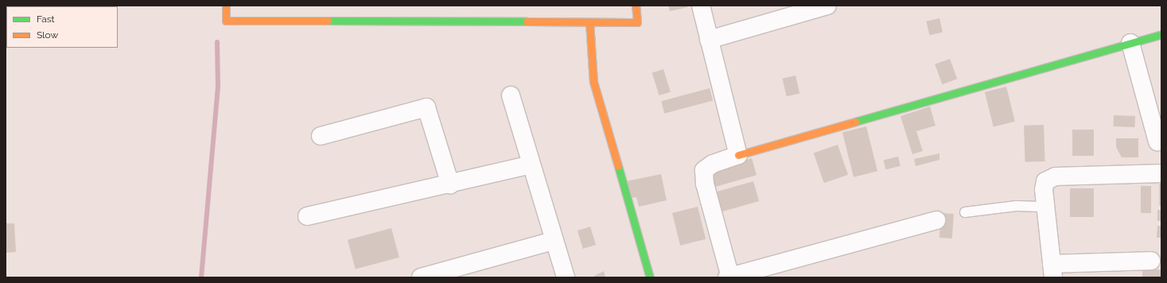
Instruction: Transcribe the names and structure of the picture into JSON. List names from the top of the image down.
{
  "legend": ["Fast", "Slow"]
}
